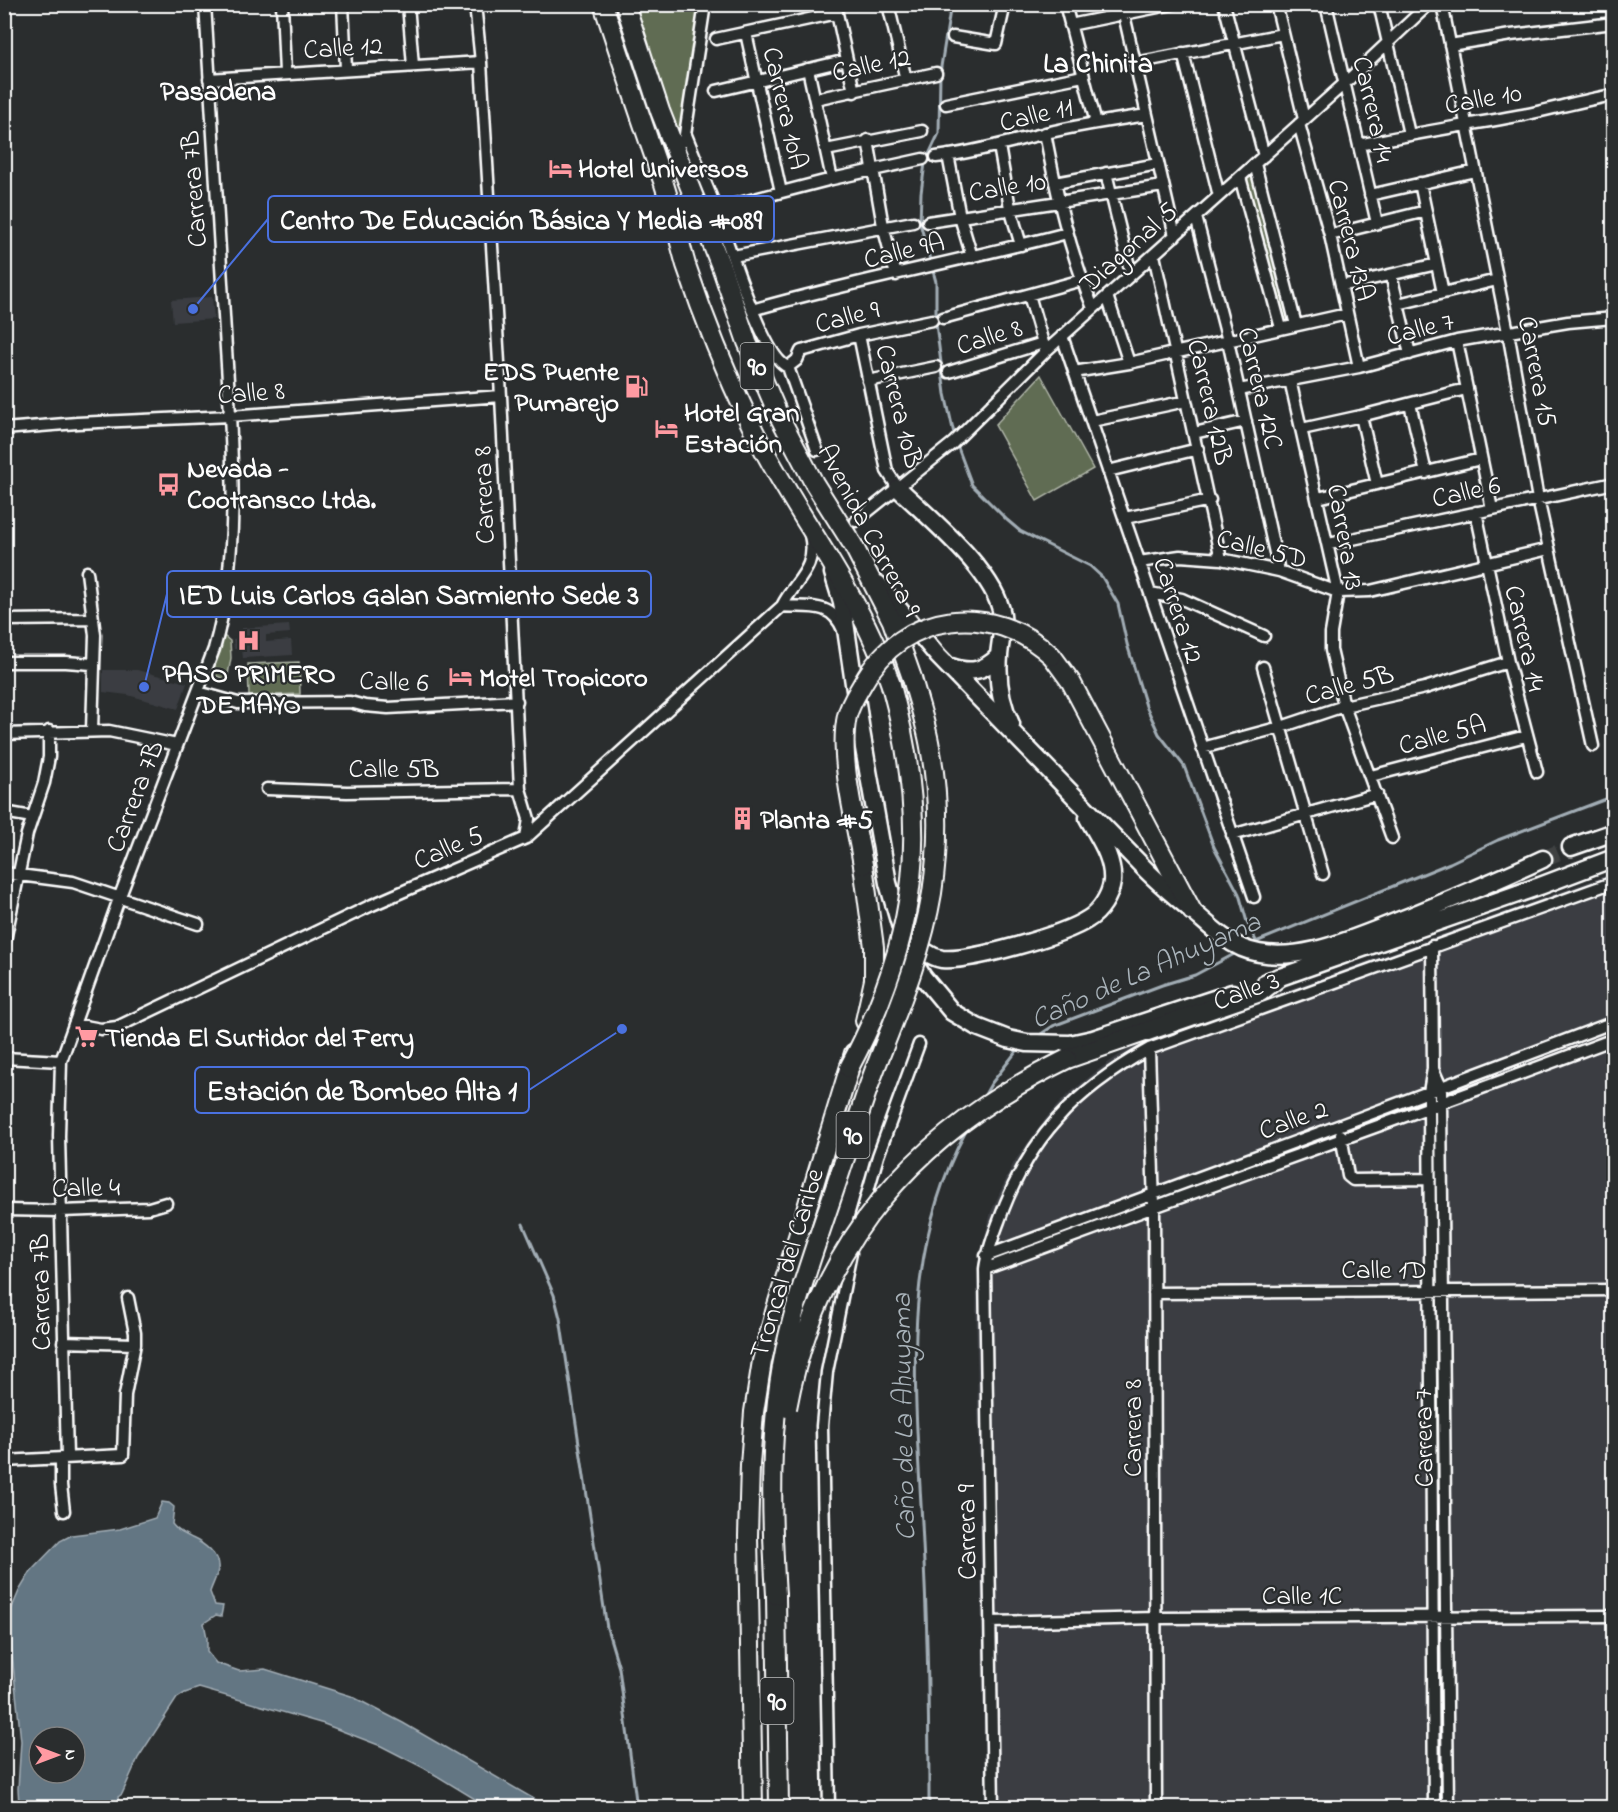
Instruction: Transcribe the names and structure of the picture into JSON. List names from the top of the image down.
{
  "streets": {
    "highway": ["90", "Avenida Carrera 9", "Troncal del Caribe"],
    "street": [
      "Calle 12",
      "Calle 10",
      "Carrera 10A",
      "Carrera 14",
      "Calle 11",
      "Carrera 7B",
      "Carrera 13A",
      "Diagonal 5",
      "Calle 9A",
      "Calle 9",
      "Calle 7",
      "Calle 8",
      "Carrera 15",
      "Carrera 12C",
      "Carrera 12B",
      "Carrera 10B",
      "Calle 6",
      "Carrera 8",
      "Carrera 13",
      "Calle 5D",
      "Carrera 12",
      "Calle 5B",
      "Calle 5A",
      "Calle 5",
      "Calle 3",
      "Calle 2",
      "Calle 4",
      "Calle 1D",
      "Carrera 7",
      "Carrera 9",
      "Calle 1C"
    ]
  },
  "crossings": [
    ["Calle 12", "Carrera 7B"],
    ["Calle 12", "Carrera 8"],
    ["Calle 10", "Carrera 14"],
    ["Calle 10", "Carrera 15"],
    ["Carrera 14", "Diagonal 5"],
    ["Carrera 14", "Calle 6"],
    ["Carrera 14", "Calle 5D"],
    ["Carrera 14", "Calle 5B"],
    ["Carrera 14", "Calle 5A"],
    ["Carrera 7B", "Calle 8"],
    ["Carrera 7B", "Calle 6"],
    ["Carrera 7B", "Calle 5"],
    ["Carrera 7B", "Calle 4"],
    ["Carrera 13A", "Diagonal 5"],
    ["Carrera 13A", "Calle 7"],
    ["Diagonal 5", "Calle 8"],
    ["Diagonal 5", "Carrera 12C"],
    ["Diagonal 5", "Carrera 12B"],
    ["Diagonal 5", "Carrera 10B"],
    ["Diagonal 5", "Carrera 12"],
    ["Calle 9", "Carrera 10B"],
    ["Calle 7", "Carrera 15"],
    ["Calle 7", "Carrera 12C"],
    ["Calle 7", "Carrera 13"],
    ["Calle 8", "Carrera 10B"],
    ["Calle 8", "Carrera 8"],
    ["Carrera 15", "Calle 6"],
    ["Carrera 15", "Calle 5D"],
    ["Carrera 12C", "Calle 5D"],
    ["Carrera 12B", "Calle 5D"],
    ["Calle 6", "Carrera 8"],
    ["Calle 6", "Carrera 13"],
    ["Carrera 8", "Calle 5B"],
    ["Carrera 8", "Calle 5"],
    ["Carrera 8", "Calle 3"],
    ["Carrera 8", "Calle 2"],
    ["Carrera 8", "Calle 1D"],
    ["Carrera 8", "Calle 1C"],
    ["Avenida Carrera 9", "Calle 5"],
    ["Avenida Carrera 9", "Troncal del Caribe"],
    ["Carrera 13", "Calle 5D"],
    ["Carrera 13", "Calle 5B"],
    ["Carrera 13", "Calle 5A"],
    ["Calle 5D", "Carrera 12"],
    ["Carrera 12", "Calle 5B"],
    ["Calle 3", "Calle 2"],
    ["Calle 3", "Carrera 7"],
    ["Calle 3", "Carrera 9"],
    ["Calle 2", "Carrera 7"],
    ["Calle 2", "Carrera 9"],
    ["Calle 1D", "Carrera 7"],
    ["Carrera 7", "Calle 1C"],
    ["Carrera 9", "Calle 1C"]
  ],
  "districts": ["La Chinita", "Pasadena"],
  "water": ["Caño de La Ahuyama"],
  "places": {
    "hotel": ["Hotel Universos", "Hotel Gran Estación", "Motel Tropicoro"],
    "other": ["Centro De Educación Básica Y Media #089", "IED Luis Carlos Galan Sarmiento Sede 3", "Estación de Bombeo Alta 1"],
    "fuel station": ["EDS Puente Pumarejo"],
    "bus stop": ["Nevada - Cootransco Ltda."],
    "hospital": ["PASO PRIMERO DE MAYO"],
    "building": ["Planta #5"],
    "supermarket": ["Tienda El Surtidor del Ferry"]
  },
  "north": "right"
}
